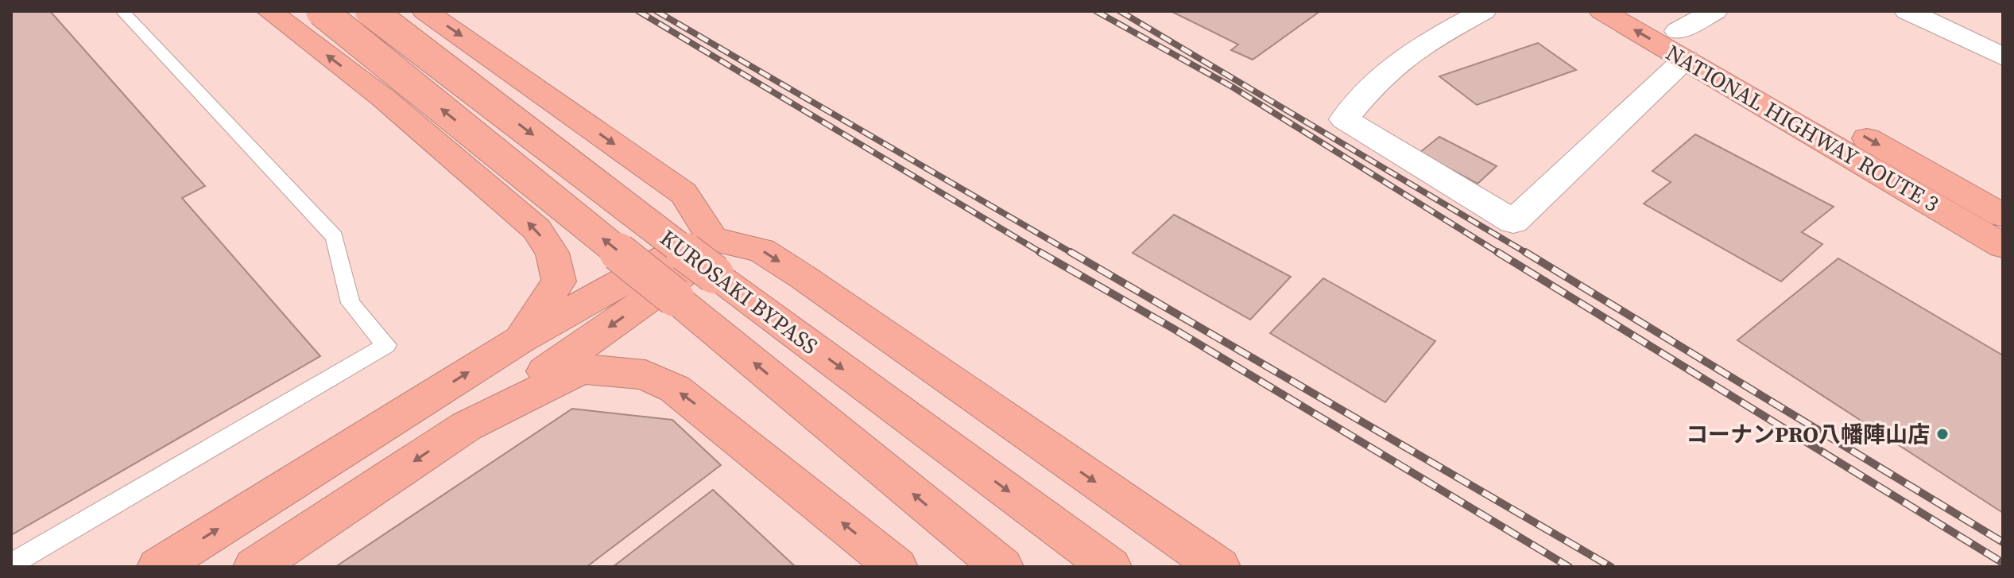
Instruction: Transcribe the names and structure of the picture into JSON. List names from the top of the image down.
{
  "streets": {
    "highway": ["NATIONAL HIGHWAY ROUTE 3", "KUROSAKI BYPASS"]
  },
  "places": ["コーナンPRO八幡陣山店"]
}
